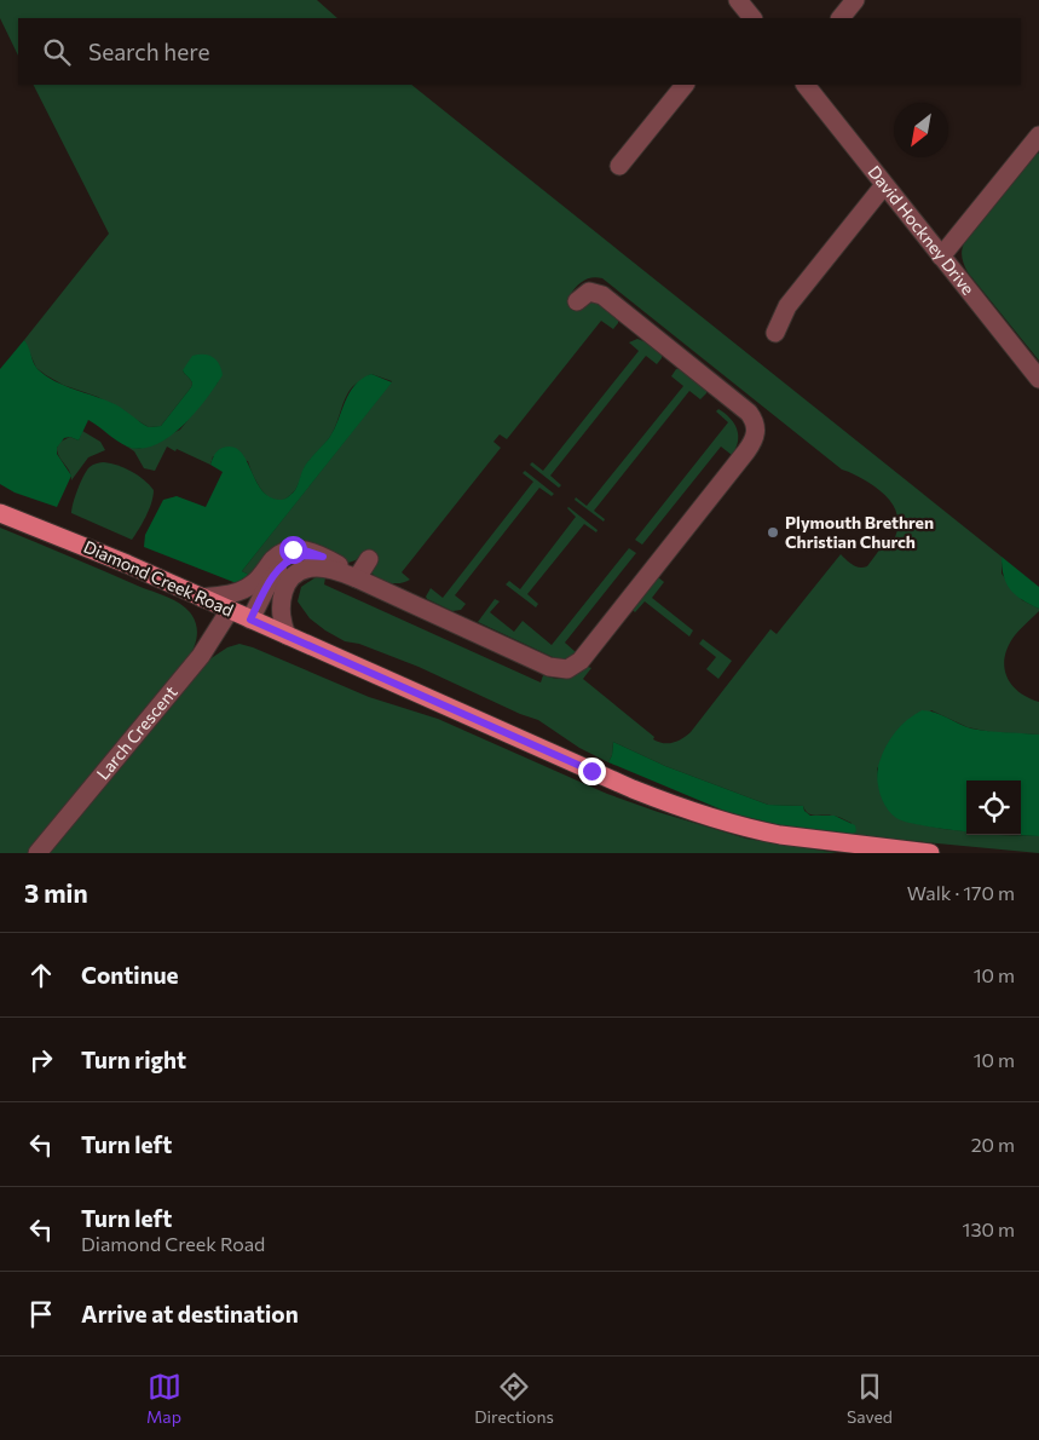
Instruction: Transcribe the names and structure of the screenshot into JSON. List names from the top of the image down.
{
  "streets": {
    "main road": ["Diamond Creek Road"],
    "street": ["David Hockney Drive", "Larch Crescent"]
  },
  "crossings": [
    ["Diamond Creek Road", "Larch Crescent"]
  ],
  "places": ["Plymouth Brethren Christian Church"],
  "north": "bottom left",
  "page": {
    "search": "Search here",
    "heading": ["3 min", "Walk · 170 m"],
    "list": [
      ["Continue", "10 m"],
      ["Turn right", "10 m"],
      ["Turn left", "20 m"],
      ["Turn left", "Diamond Creek Road", "130 m"],
      "Arrive at destination"
    ],
    "nav": ["Map", "Directions", "Saved"]
  }
}
